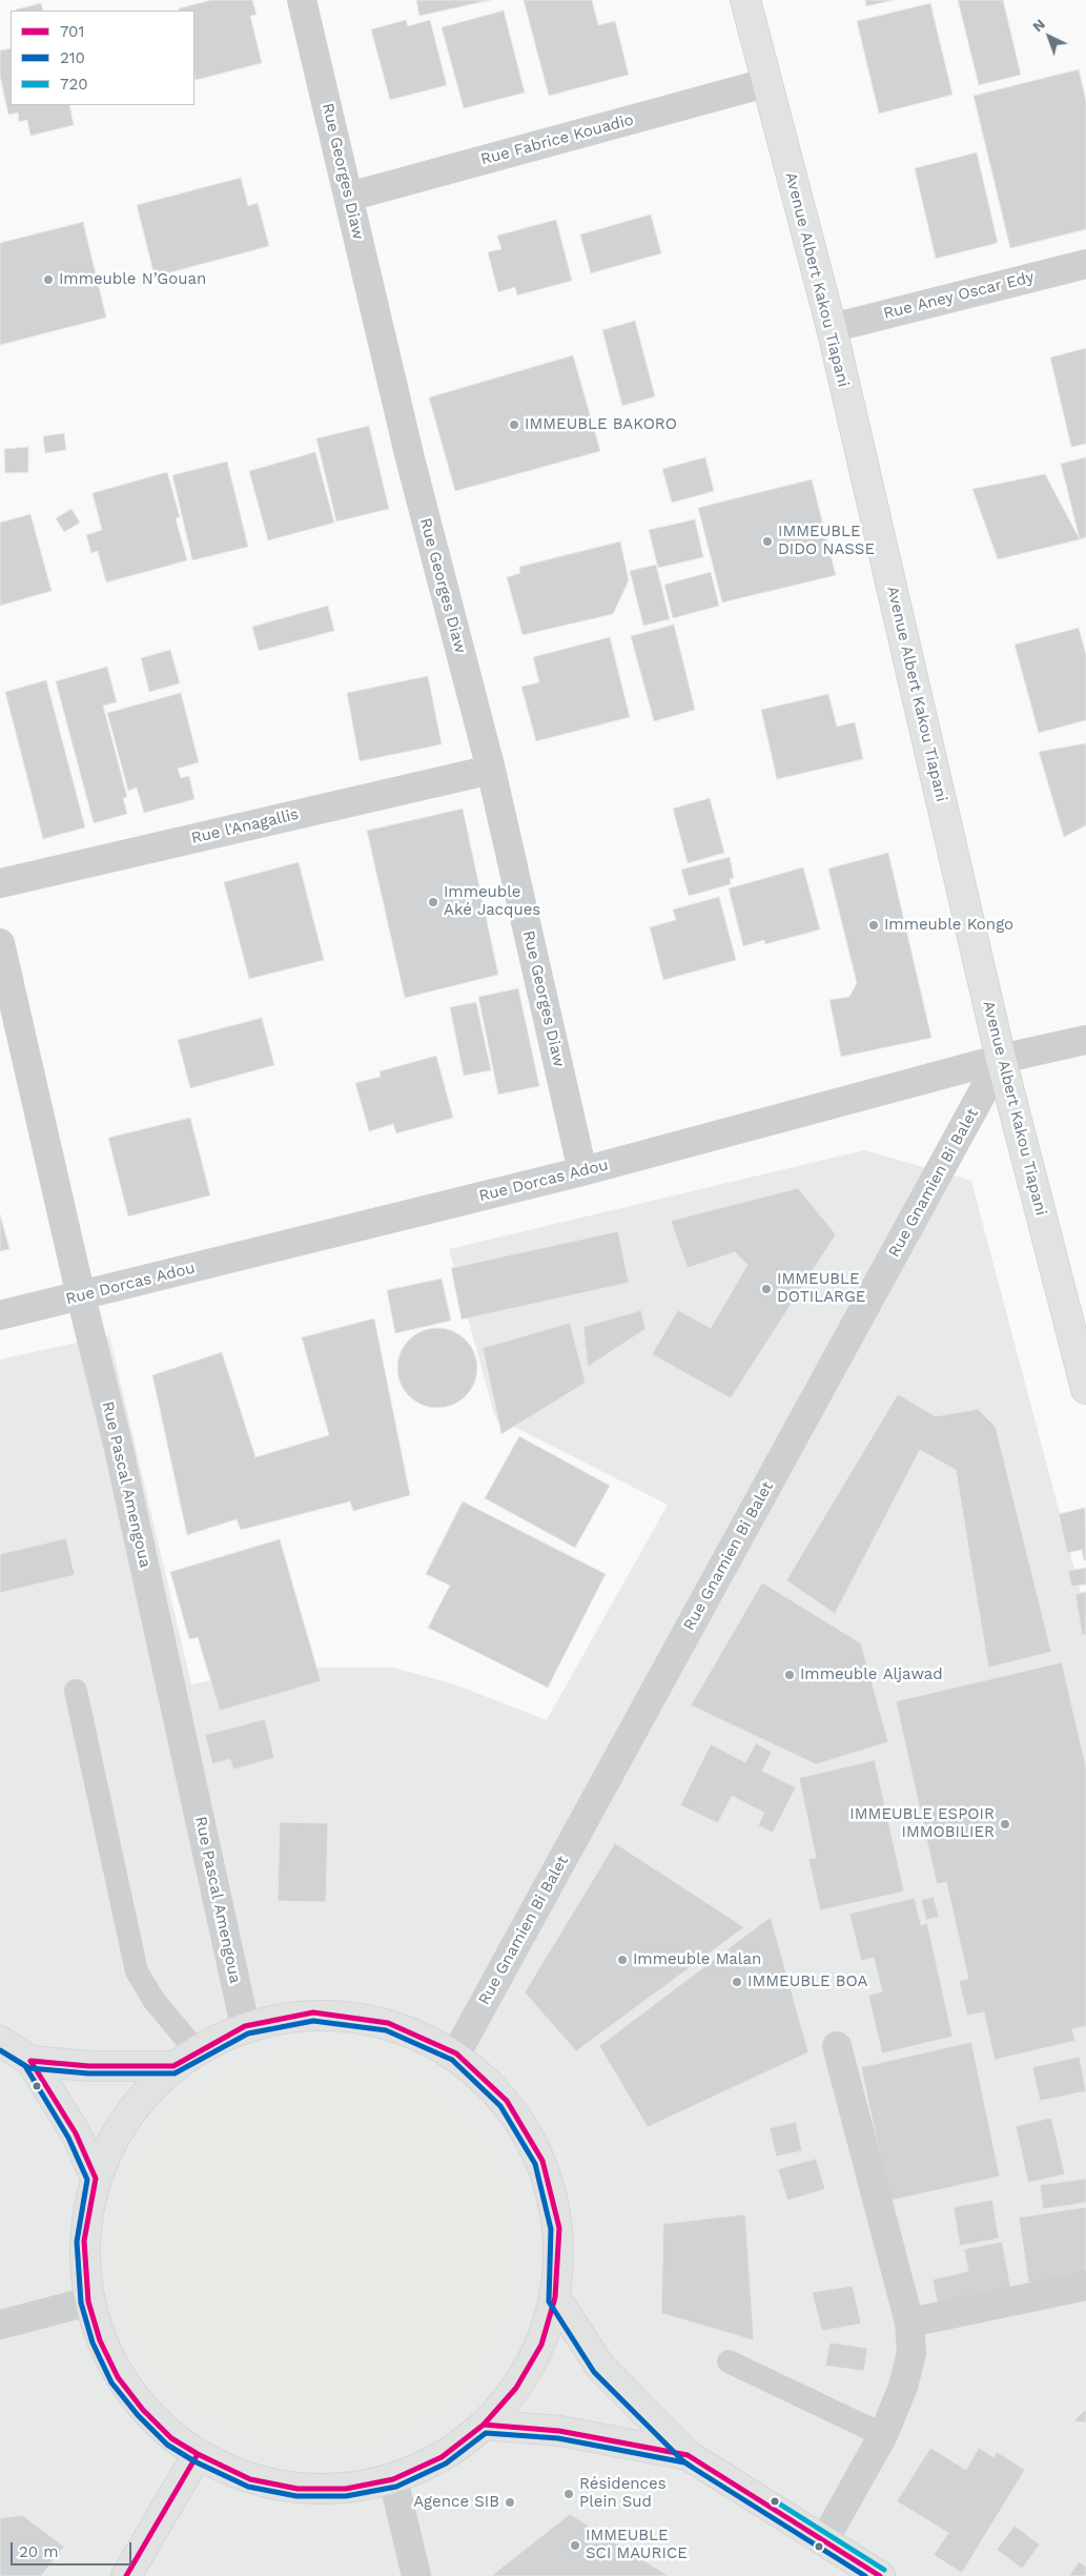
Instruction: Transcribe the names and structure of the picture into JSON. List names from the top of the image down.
{
  "streets": {
    "main road": ["Avenue Albert Kakou Tiapani"],
    "street": [
      "Rue Fabrice Kouadio",
      "Rue Georges Diaw",
      "Rue Aney Oscar Edy",
      "Rue l'Anagallis",
      "Rue Dorcas Adou",
      "Rue Gnamien Bi Balet",
      "Rue Pascal Amengoua"
    ]
  },
  "crossings": [
    ["Rue Fabrice Kouadio", "Rue Georges Diaw"],
    ["Rue Fabrice Kouadio", "Avenue Albert Kakou Tiapani"],
    ["Rue Georges Diaw", "Rue l'Anagallis"],
    ["Rue Georges Diaw", "Rue Dorcas Adou"],
    ["Avenue Albert Kakou Tiapani", "Rue Aney Oscar Edy"],
    ["Avenue Albert Kakou Tiapani", "Rue Dorcas Adou"],
    ["Avenue Albert Kakou Tiapani", "Rue Gnamien Bi Balet"],
    ["Rue Dorcas Adou", "Rue Gnamien Bi Balet"],
    ["Rue Dorcas Adou", "Rue Pascal Amengoua"]
  ],
  "places": [
    "Immeuble N’Gouan",
    "IMMEUBLE BAKORO",
    "IMMEUBLE DIDO NASSE",
    "Immeuble Aké Jacques",
    "Immeuble Kongo",
    "IMMEUBLE DOTILARGE",
    "Immeuble Aljawad",
    "IMMEUBLE ESPOIR IMMOBILIER",
    "Immeuble Malan",
    "IMMEUBLE BOA",
    "Résidences Plein Sud",
    "Agence SIB",
    "IMMEUBLE SCI MAURICE"
  ],
  "lines": ["transit line 701", "transit line 210", "transit line 720"],
  "legend": ["701", "210", "720"],
  "scale_bar": "20 m",
  "north": "top left"
}
